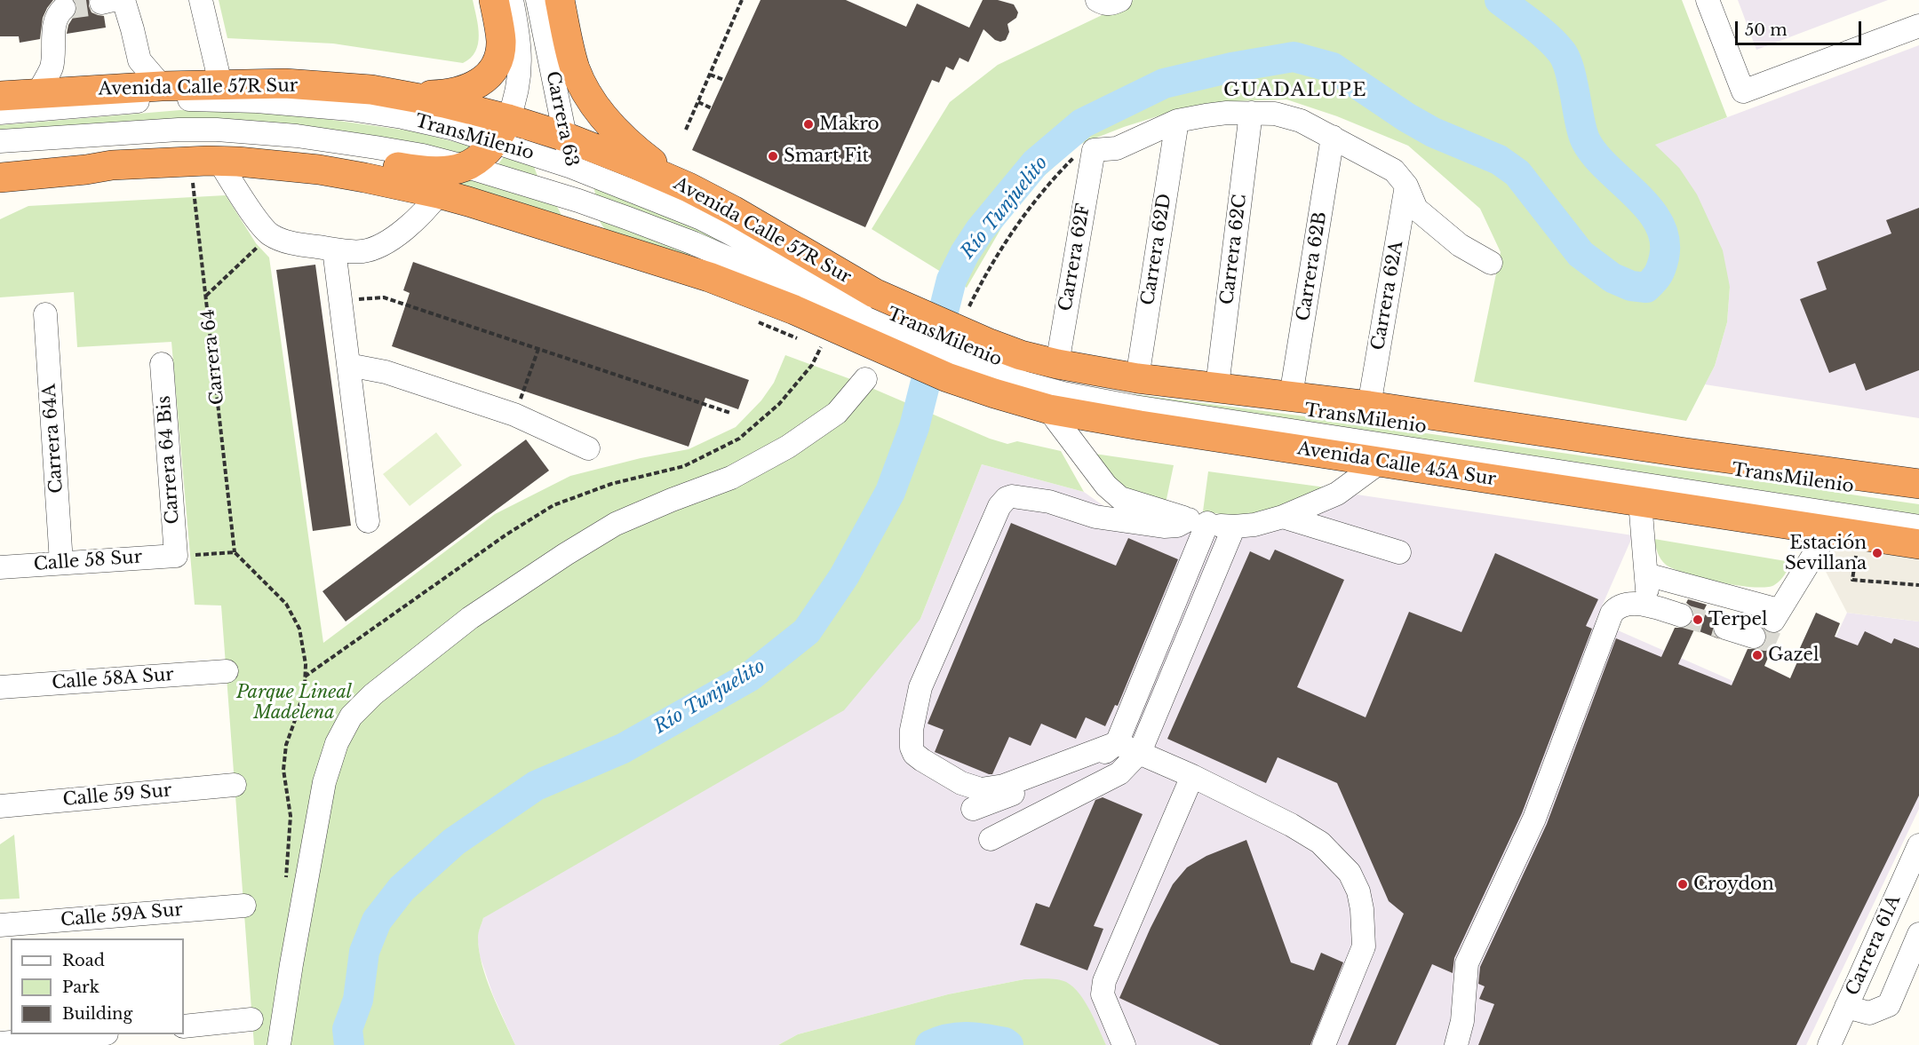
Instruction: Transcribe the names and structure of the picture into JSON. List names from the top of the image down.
{
  "streets": {
    "highway": ["Avenida Calle 57R Sur", "Avenida Calle 45A Sur"],
    "street": [
      "Carrera 63",
      "TransMilenio",
      "Carrera 62D",
      "Carrera 62C",
      "Carrera 62F",
      "Carrera 62B",
      "Carrera 62A",
      "Carrera 64A",
      "Carrera 64 Bis",
      "Calle 58 Sur",
      "Calle 58A Sur",
      "Calle 59 Sur",
      "Calle 59A Sur",
      "Carrera 61A"
    ],
    "path": ["Carrera 64"]
  },
  "crossings": [
    ["Avenida Calle 57R Sur", "Carrera 63"],
    ["Avenida Calle 57R Sur", "TransMilenio"],
    ["Avenida Calle 57R Sur", "Avenida Calle 45A Sur"],
    ["Carrera 63", "TransMilenio"],
    ["TransMilenio", "Avenida Calle 45A Sur"],
    ["Carrera 62D", "Avenida Calle 45A Sur"],
    ["Carrera 62C", "Avenida Calle 45A Sur"],
    ["Carrera 62F", "Avenida Calle 45A Sur"],
    ["Carrera 62B", "Avenida Calle 45A Sur"],
    ["Carrera 62A", "Avenida Calle 45A Sur"],
    ["Carrera 64A", "Calle 58 Sur"],
    ["Carrera 64 Bis", "Calle 58 Sur"]
  ],
  "districts": ["GUADALUPE"],
  "water": ["Río Tunjuelito"],
  "parks": ["Parque Lineal Madelena"],
  "places": [
    "Makro",
    "Smart Fit",
    "Estación Sevillana",
    "Terpel",
    "Gazel",
    "Croydon"
  ],
  "legend": ["Road", "Park", "Building"],
  "scale_bar": "50 m"
}
